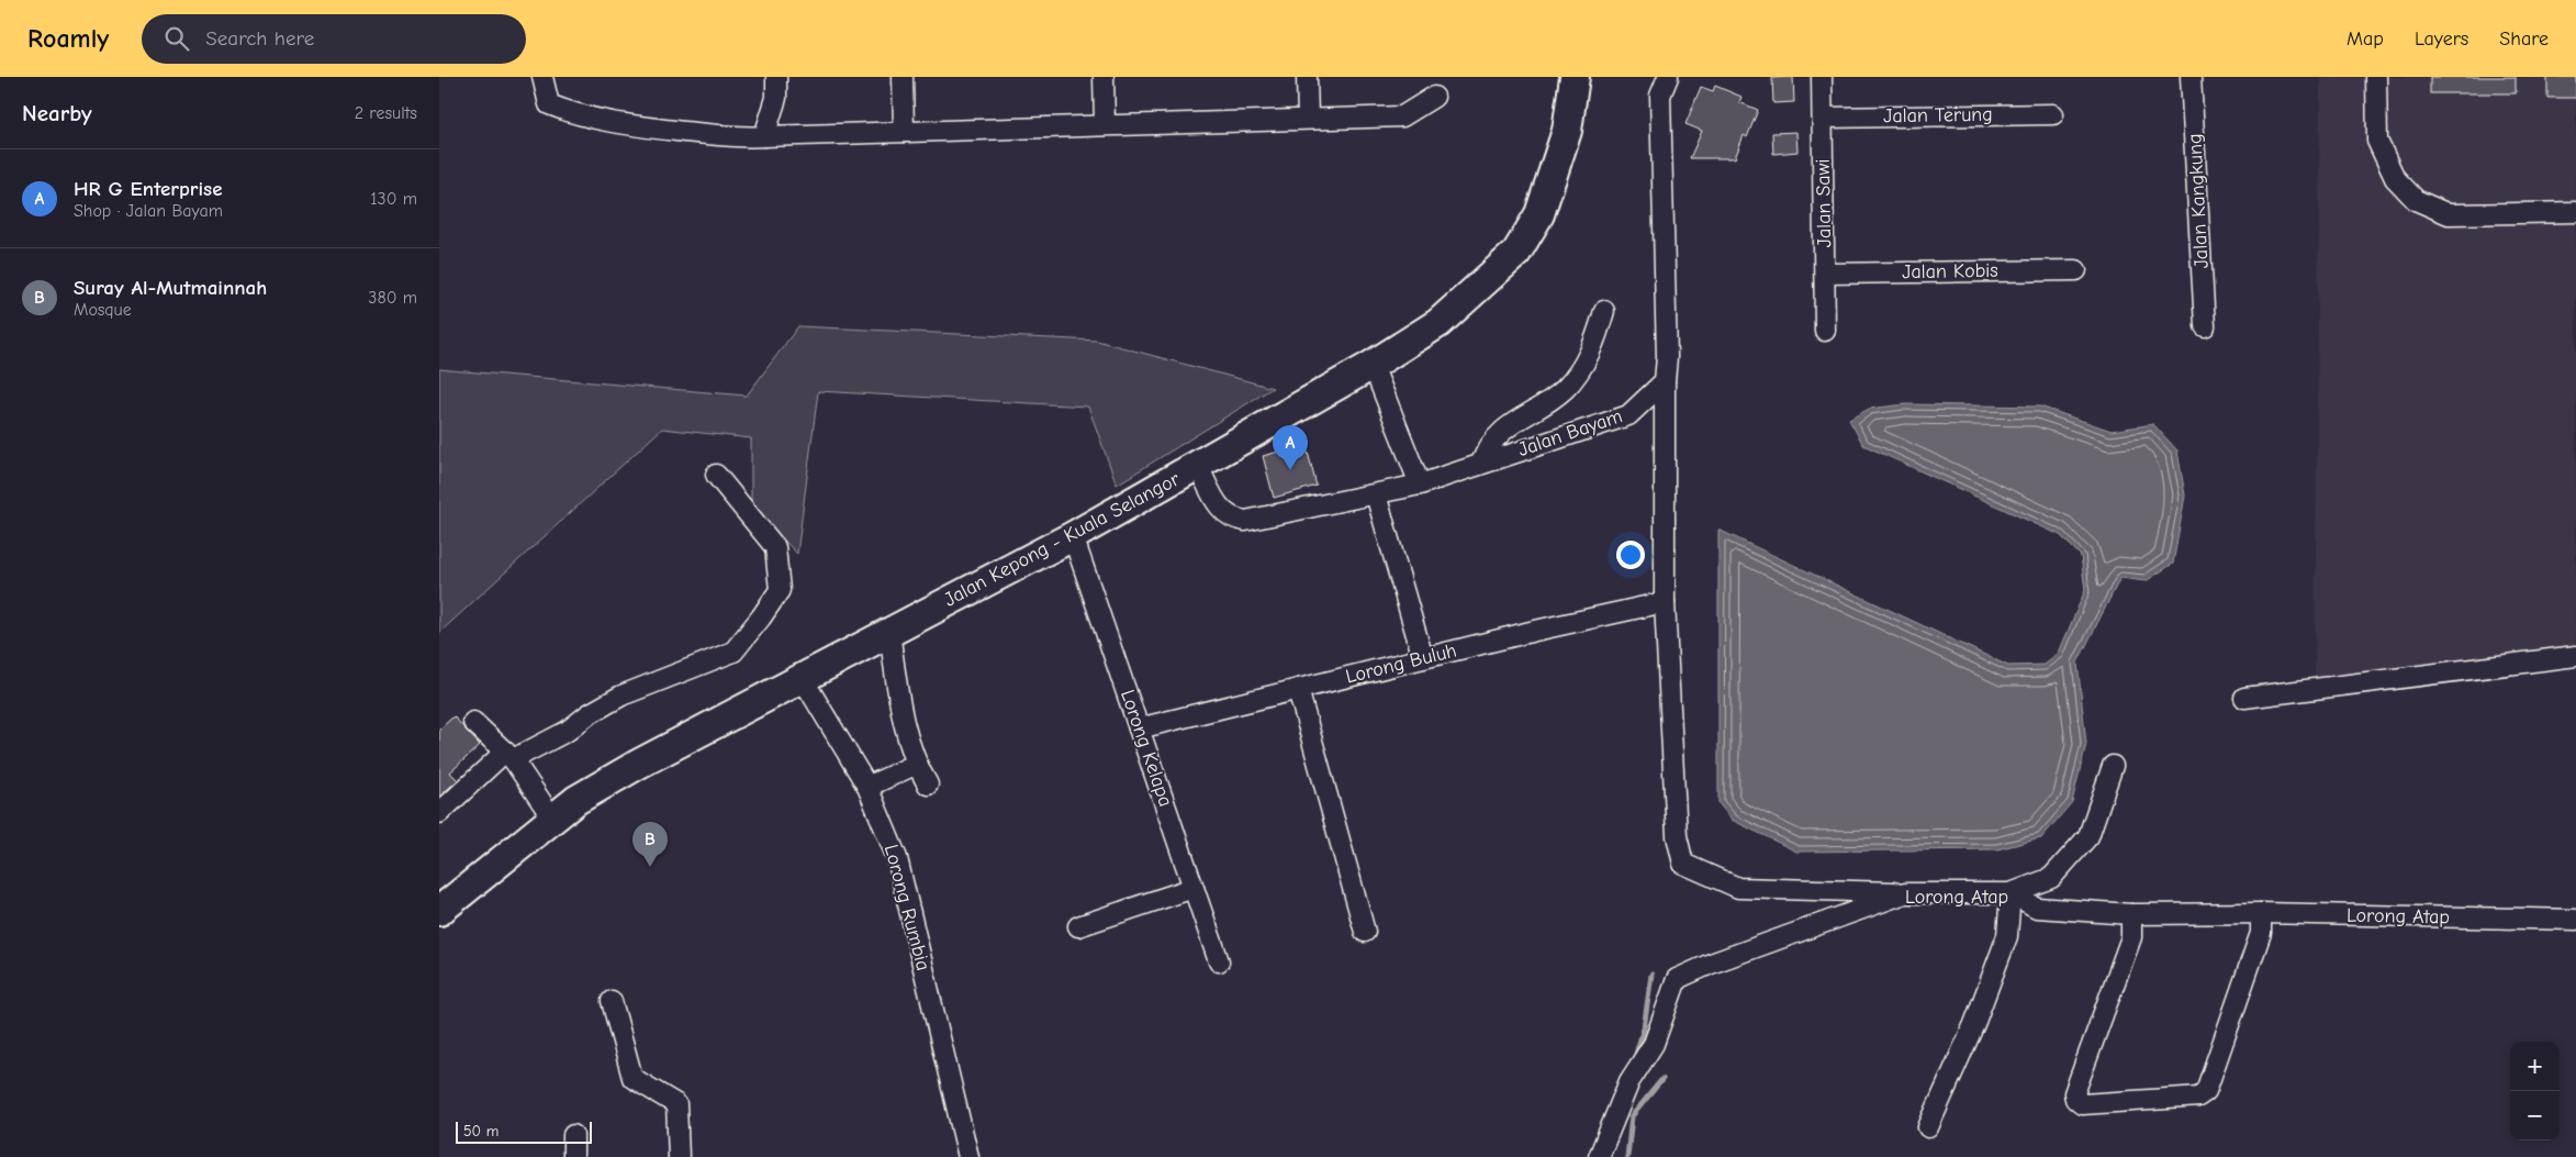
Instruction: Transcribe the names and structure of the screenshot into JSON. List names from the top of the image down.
{
  "streets": {
    "highway": ["Jalan Kepong - Kuala Selangor"],
    "street": [
      "Jalan Terung",
      "Jalan Kangkung",
      "Jalan Sawi",
      "Jalan Kobis",
      "Jalan Bayam",
      "Lorong Buluh",
      "Lorong Kelapa",
      "Lorong Atap",
      "Lorong Rumbia"
    ]
  },
  "crossings": [
    ["Jalan Terung", "Jalan Sawi"],
    ["Jalan Sawi", "Jalan Kobis"],
    ["Jalan Bayam", "Jalan Kepong - Kuala Selangor"],
    ["Jalan Kepong - Kuala Selangor", "Lorong Kelapa"],
    ["Jalan Kepong - Kuala Selangor", "Lorong Rumbia"],
    ["Lorong Buluh", "Lorong Kelapa"]
  ],
  "scale_bar": "50 m",
  "page": {
    "header": "Roamly",
    "search": "Search here",
    "nav": ["Map", "Layers", "Share"],
    "heading": ["Nearby", "2 results"],
    "list": [
      {
        "mark": "A",
        "name": "HR G Enterprise",
        "note": "Shop · Jalan Bayam",
        "value": "130 m"
      },
      {
        "mark": "B",
        "name": "Suray Al-Mutmainnah",
        "note": "Mosque",
        "value": "380 m"
      }
    ],
    "pins": ["A", "B"],
    "map_buttons": ["+", "−"],
    "scale": "50 m"
  }
}
